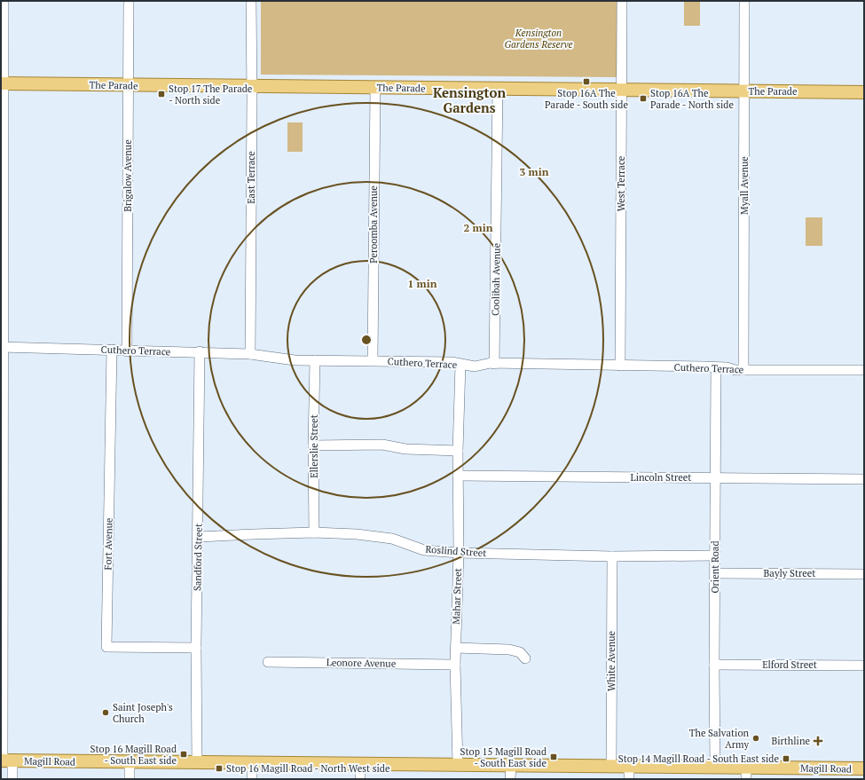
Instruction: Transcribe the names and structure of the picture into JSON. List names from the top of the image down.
{
  "streets": {
    "main road": ["The Parade", "Magill Road"],
    "street": [
      "Brigalow Avenue",
      "East Terrace",
      "West Terrace",
      "Myall Avenue",
      "Peroomba Avenue",
      "Coolibah Avenue",
      "Cuthero Terrace",
      "Ellerslie Street",
      "Lincoln Street",
      "Fort Avenue",
      "Roslind Street",
      "Sandford Street",
      "Orient Road",
      "Bayly Street",
      "Mahar Street",
      "White Avenue",
      "Leonore Avenue",
      "Elford Street"
    ]
  },
  "crossings": [
    ["The Parade", "Brigalow Avenue"],
    ["The Parade", "East Terrace"],
    ["The Parade", "West Terrace"],
    ["The Parade", "Myall Avenue"],
    ["The Parade", "Peroomba Avenue"],
    ["The Parade", "Coolibah Avenue"],
    ["Brigalow Avenue", "Cuthero Terrace"],
    ["East Terrace", "Cuthero Terrace"],
    ["West Terrace", "Cuthero Terrace"],
    ["Myall Avenue", "Cuthero Terrace"],
    ["Peroomba Avenue", "Cuthero Terrace"],
    ["Coolibah Avenue", "Cuthero Terrace"],
    ["Cuthero Terrace", "Ellerslie Street"],
    ["Cuthero Terrace", "Fort Avenue"],
    ["Cuthero Terrace", "Sandford Street"],
    ["Cuthero Terrace", "Orient Road"],
    ["Cuthero Terrace", "Mahar Street"],
    ["Ellerslie Street", "Roslind Street"],
    ["Lincoln Street", "Orient Road"],
    ["Lincoln Street", "Mahar Street"],
    ["Fort Avenue", "Sandford Street"],
    ["Roslind Street", "Sandford Street"],
    ["Roslind Street", "Orient Road"],
    ["Roslind Street", "Mahar Street"],
    ["Roslind Street", "White Avenue"],
    ["Sandford Street", "Magill Road"],
    ["Orient Road", "Bayly Street"],
    ["Orient Road", "Elford Street"],
    ["Orient Road", "Magill Road"],
    ["Mahar Street", "Leonore Avenue"],
    ["Mahar Street", "Magill Road"],
    ["White Avenue", "Magill Road"]
  ],
  "districts": ["Kensington Gardens"],
  "parks": ["Kensington Gardens Reserve"],
  "places": {
    "transit": [
      "Stop 16A The Parade - South side",
      "Stop 17 The Parade - North side",
      "Stop 16A The Parade - North side",
      "Stop 16 Magill Road - South East side",
      "Stop 15 Magill Road - South East side",
      "Stop 14 Magill Road - South East side",
      "Stop 16 Magill Road - North West side"
    ],
    "other": ["Saint Joseph's Church", "The Salvation Army"],
    "health": ["Birthline"]
  },
  "rings": ["3 min", "2 min", "1 min"]
}
